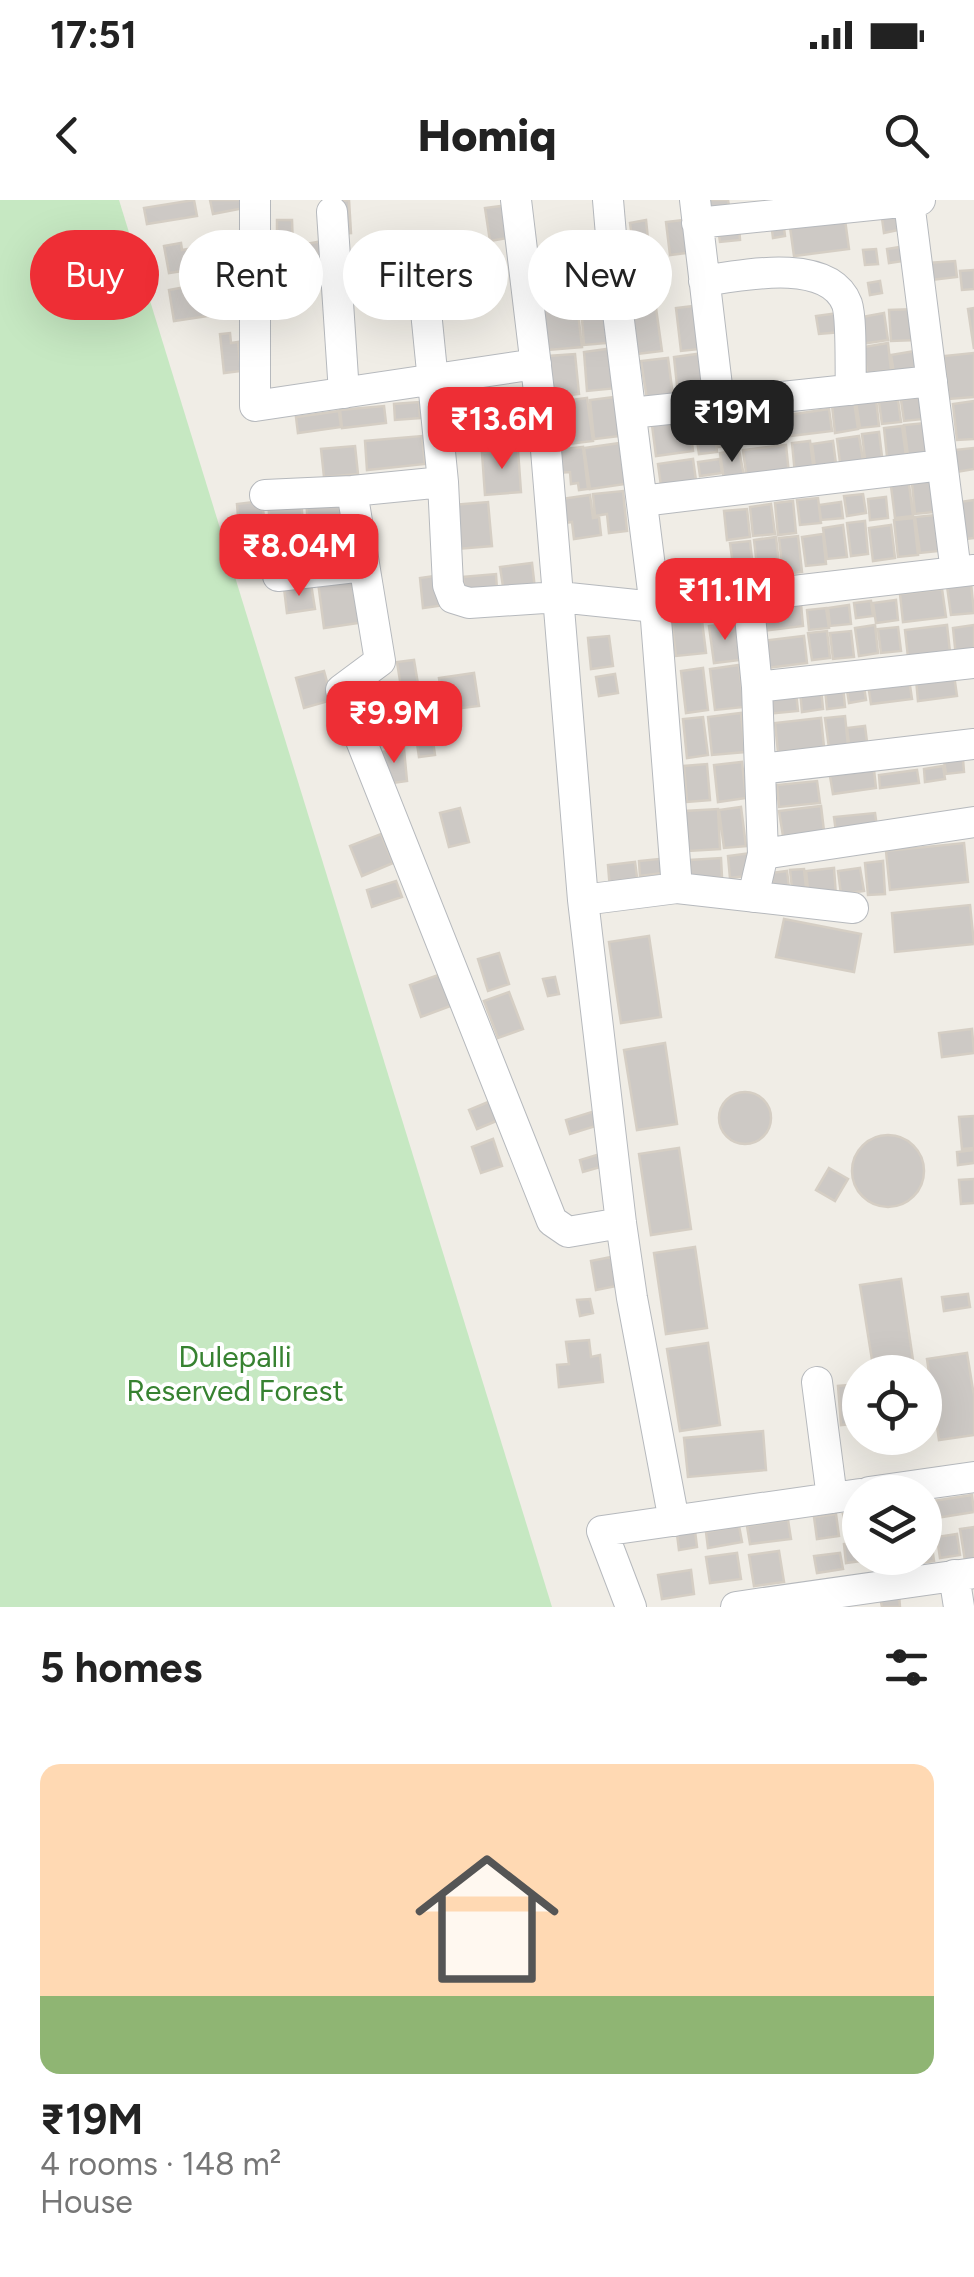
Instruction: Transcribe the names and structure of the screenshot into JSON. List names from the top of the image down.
{
  "parks": ["Dulepalli Reserved Forest"],
  "page": {
    "status": "17:51",
    "header": "Homiq",
    "chip": [
      "Buy",
      "Rent",
      "Filters",
      "New"
    ],
    "price": [
      "₹19M",
      "₹13.6M",
      "₹8.04M",
      "₹11.1M",
      "₹9.9M"
    ],
    "heading": "5 homes",
    "list": [
      {
        "name": "₹19M",
        "note": "4 rooms · 148 m² · House"
      }
    ]
  }
}
